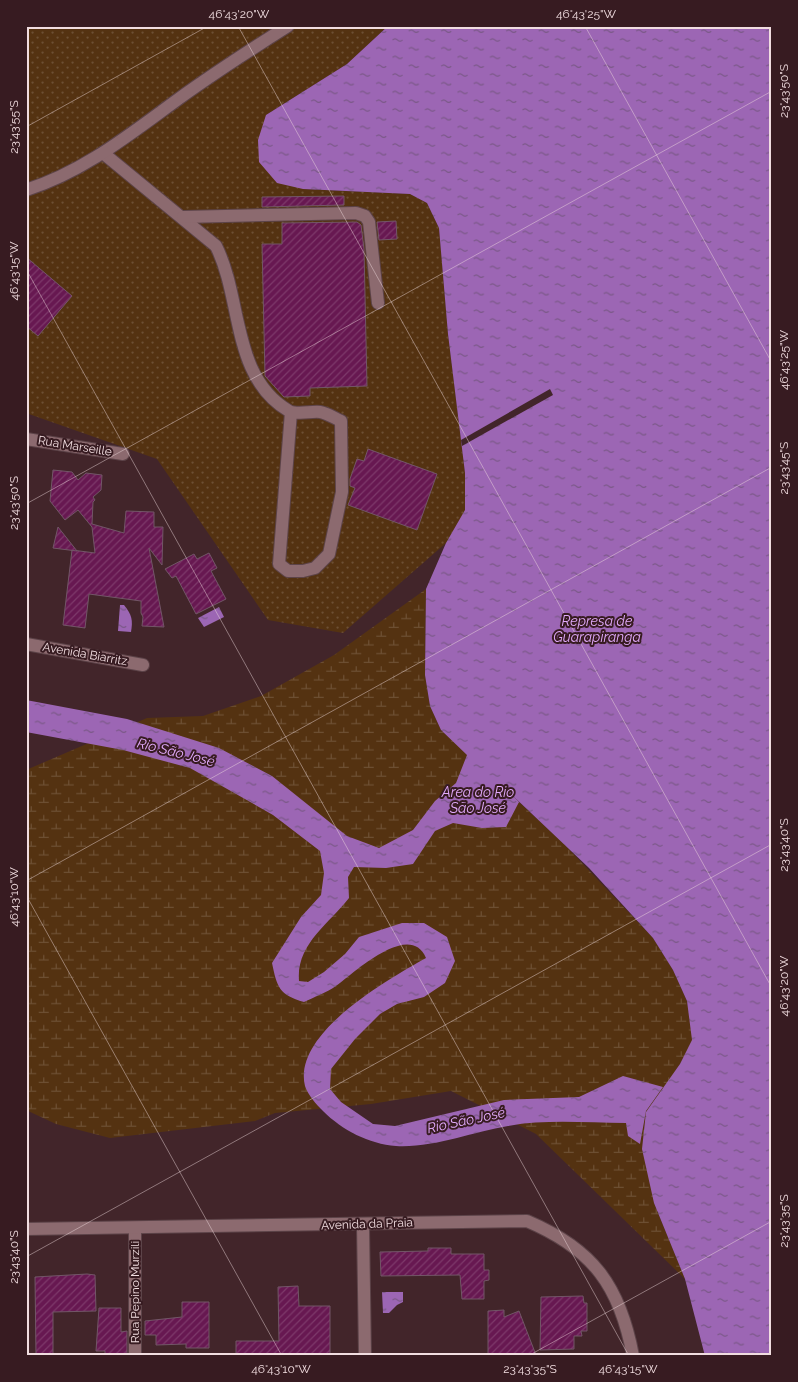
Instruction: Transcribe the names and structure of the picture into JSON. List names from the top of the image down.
{
  "streets": {
    "street": [
      "Rua Marseille",
      "Avenida Biarritz",
      "Avenida da Praia",
      "Rua Pepino Murzili"
    ]
  },
  "crossings": [
    ["Avenida da Praia", "Rua Pepino Murzili"]
  ],
  "water": ["Represa de Guarapiranga", "Rio São José", "Area do Rio São José"],
  "coordinates": [
    "46°43'20\"W",
    "46°43'25\"W",
    "23°43'50\"S",
    "23°43'55\"S",
    "46°43'15\"W",
    "23°43'45\"S",
    "23°43'40\"S",
    "46°43'10\"W",
    "23°43'35\"S"
  ]
}
